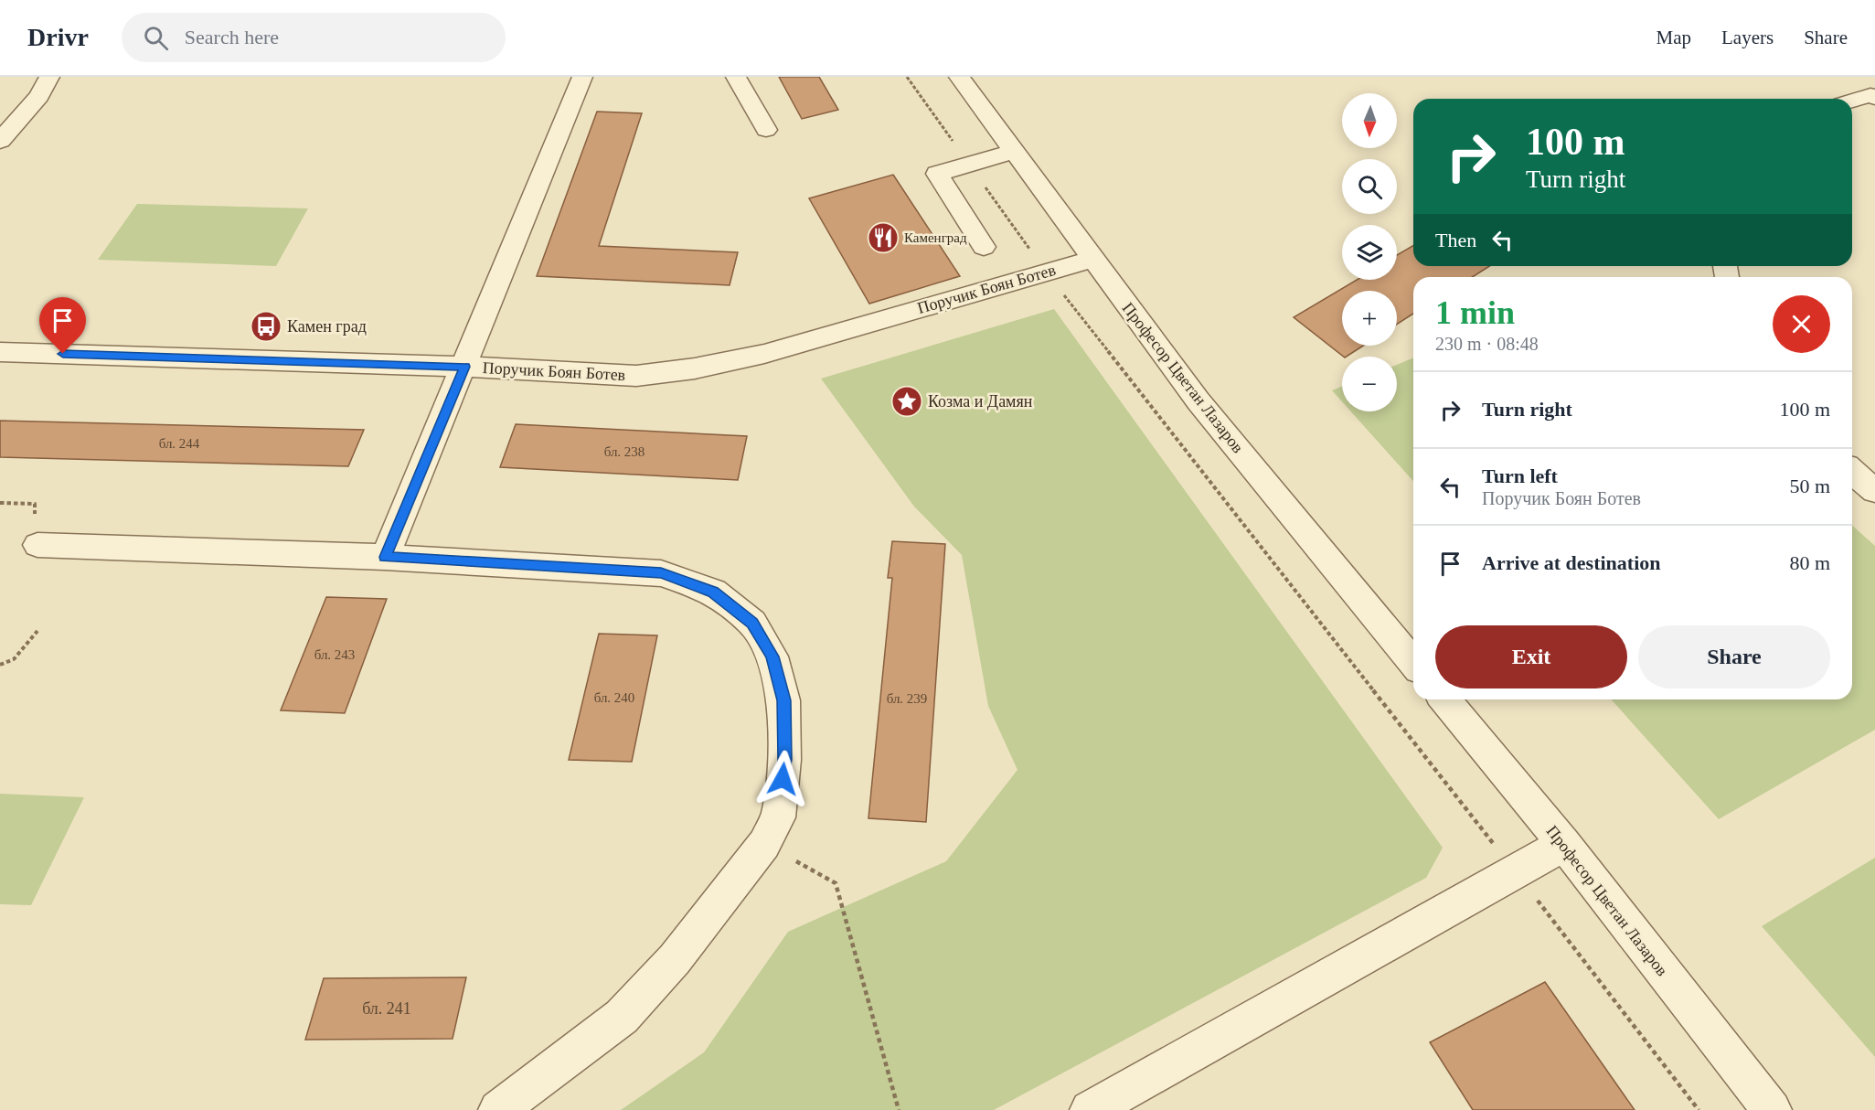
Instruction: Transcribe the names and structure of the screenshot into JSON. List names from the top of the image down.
{
  "streets": {
    "street": ["Поручик Боян Ботев", "Професор Цветан Лазаров"]
  },
  "crossings": [
    ["Поручик Боян Ботев", "Професор Цветан Лазаров"]
  ],
  "places": {
    "restaurant": ["Каменград"],
    "bus stop": ["Камен град"],
    "place": ["Козма и Дамян"]
  },
  "house_numbers": [
    "бл. 244",
    "бл. 238",
    "бл. 243",
    "бл. 240",
    "бл. 239",
    "бл. 241"
  ],
  "north": "bottom",
  "page": {
    "header": "Drivr",
    "search": "Search here",
    "nav": ["Map", "Layers", "Share"],
    "map_buttons": ["+", "−"],
    "turn": ["100 m", "Turn right"],
    "then": "Then",
    "heading": ["1 min", "230 m · 08:48"],
    "list": [
      {
        "name": "Turn right",
        "value": "100 m"
      },
      {
        "name": "Turn left",
        "note": "Поручик Боян Ботев",
        "value": "50 m"
      },
      {
        "name": "Arrive at destination",
        "value": "80 m"
      }
    ],
    "buttons": ["Exit", "Share"]
  }
}
